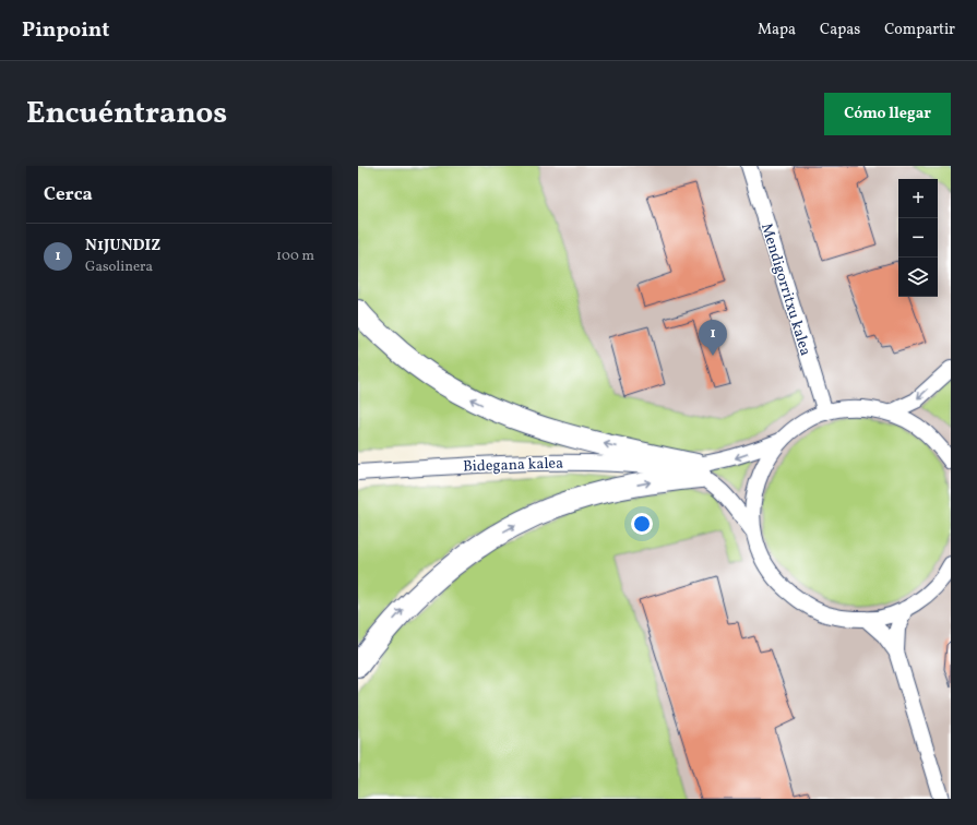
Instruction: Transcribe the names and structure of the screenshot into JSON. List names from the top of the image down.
{
  "streets": {
    "street": ["Mendigorritxu kalea", "Bidegana kalea"]
  },
  "page": {
    "header": "Pinpoint",
    "nav": ["Mapa", "Capas", "Compartir"],
    "title": "Encuéntranos",
    "buttons": "Cómo llegar",
    "heading": "Cerca",
    "map_buttons": ["+", "−"],
    "list": [
      {
        "mark": "1",
        "name": "N1JUNDIZ",
        "note": "Gasolinera",
        "value": "100 m"
      }
    ],
    "pins": "1"
  }
}
